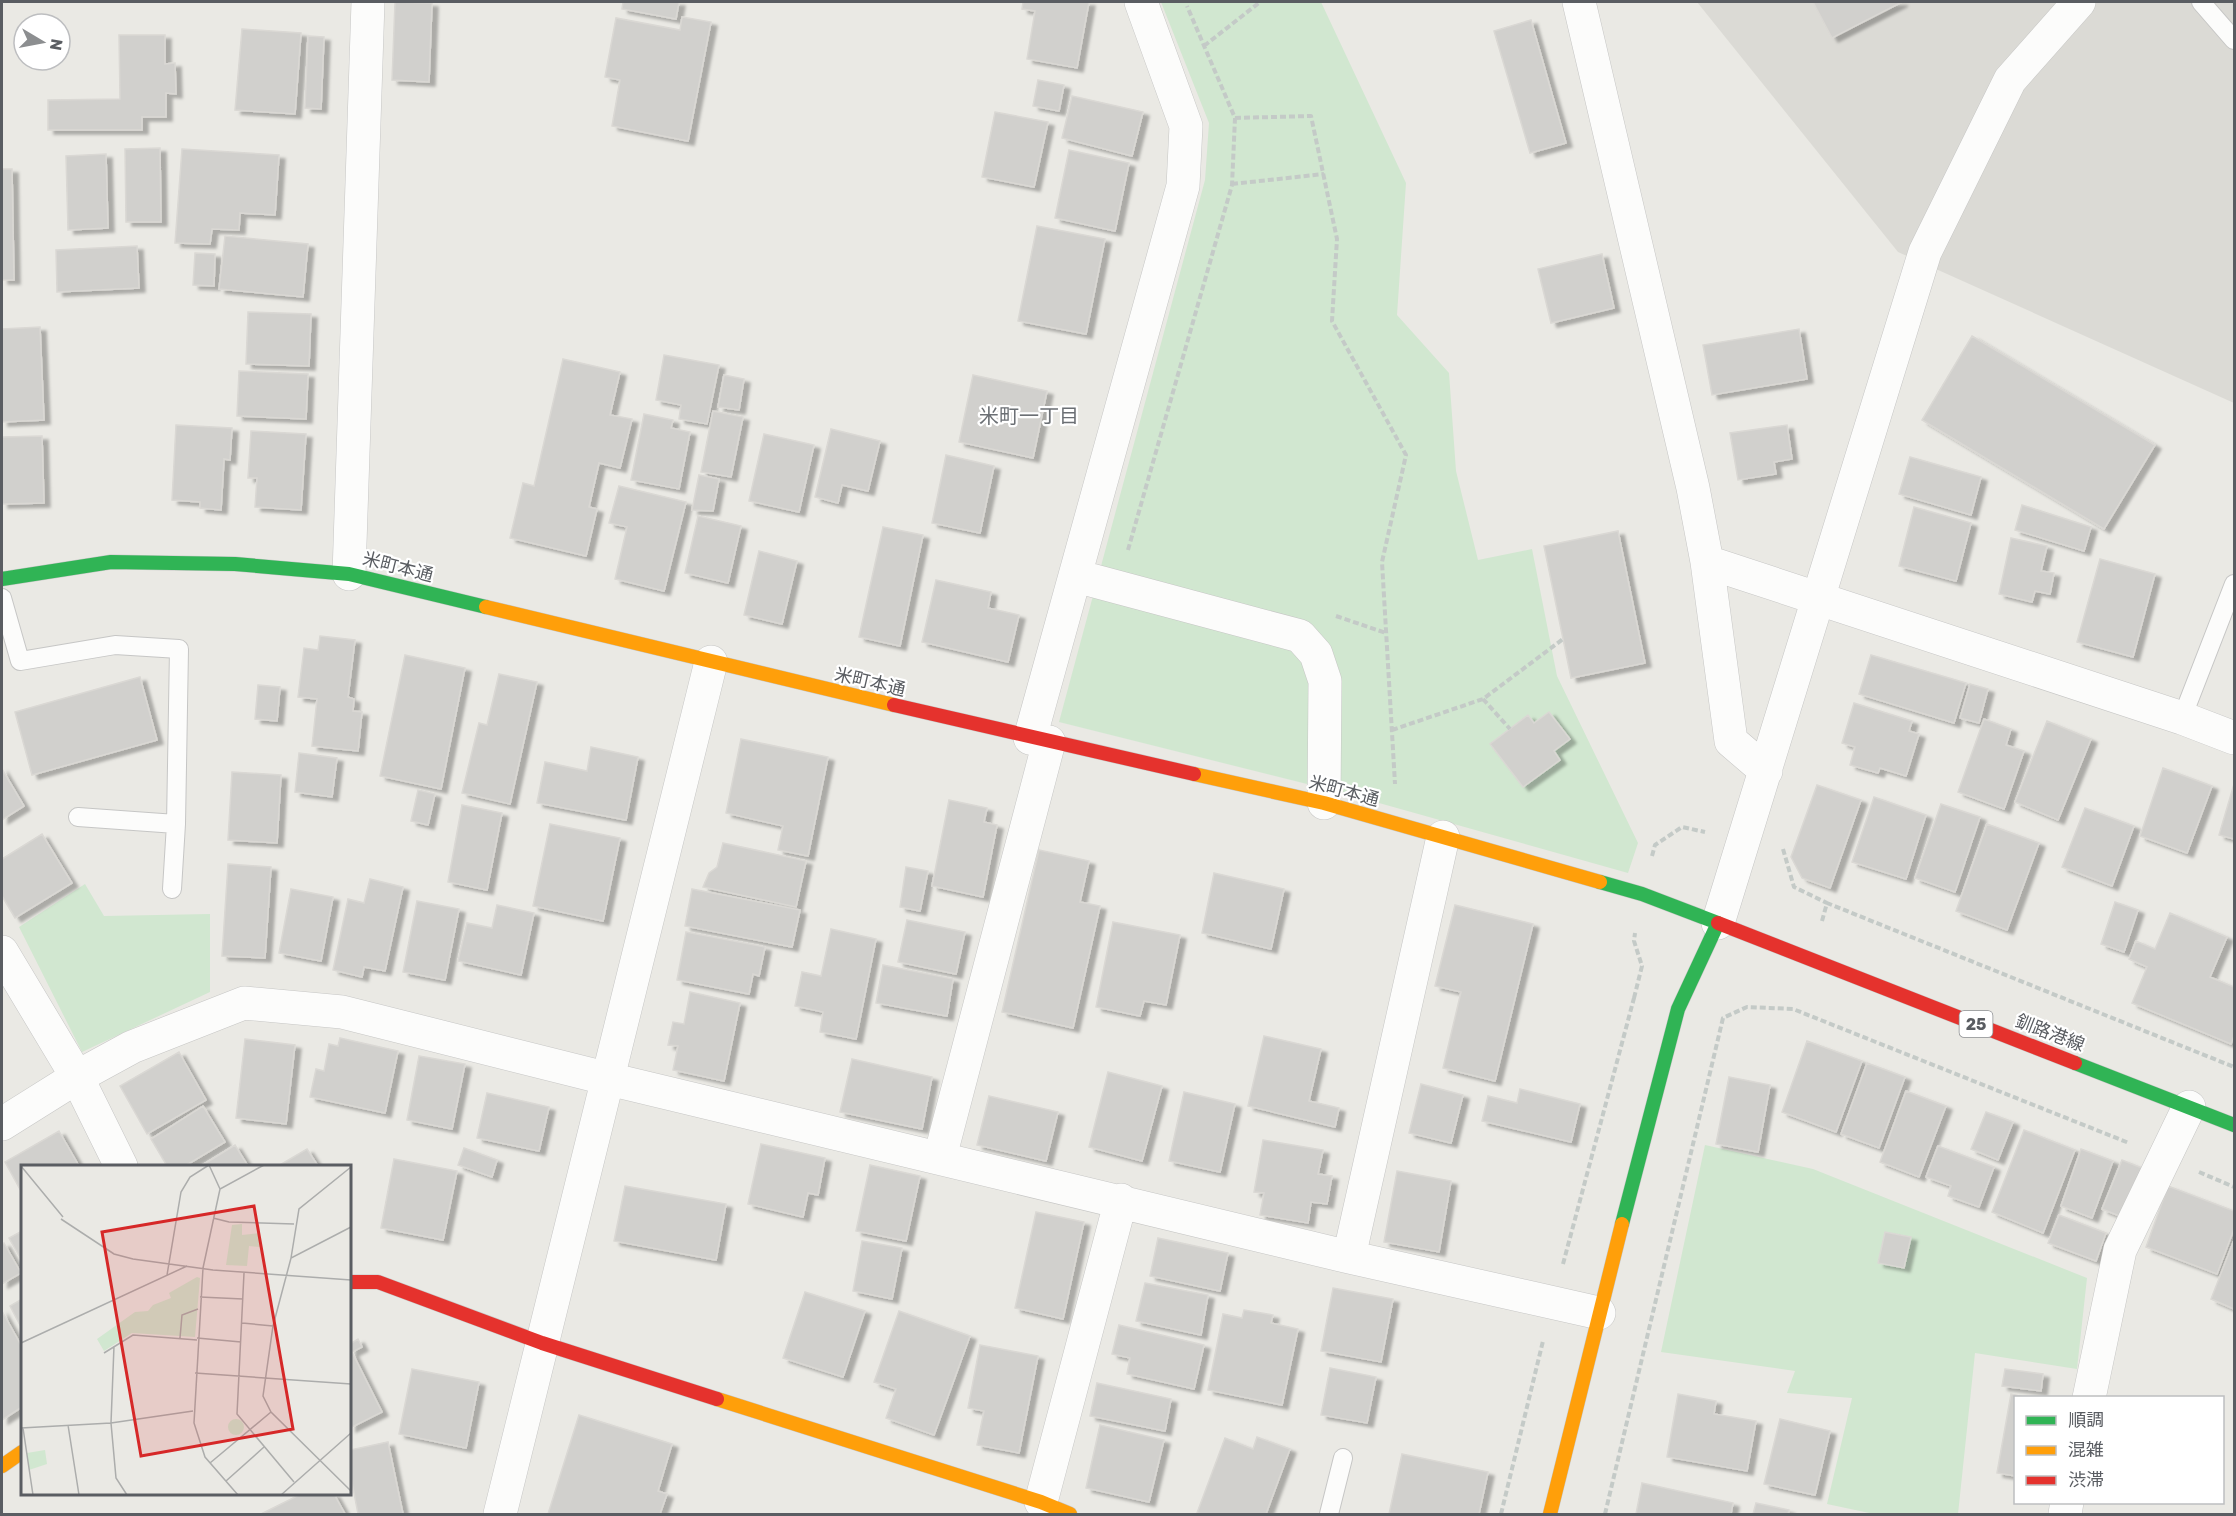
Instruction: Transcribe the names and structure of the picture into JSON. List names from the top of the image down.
{
  "streets": {
    "street": ["米町本通", "25", "釧路港線"]
  },
  "crossings": [
    ["米町本通", "釧路港線"]
  ],
  "districts": ["米町一丁目"],
  "legend": ["順調", "混雑", "渋滞"],
  "north": "right"
}
